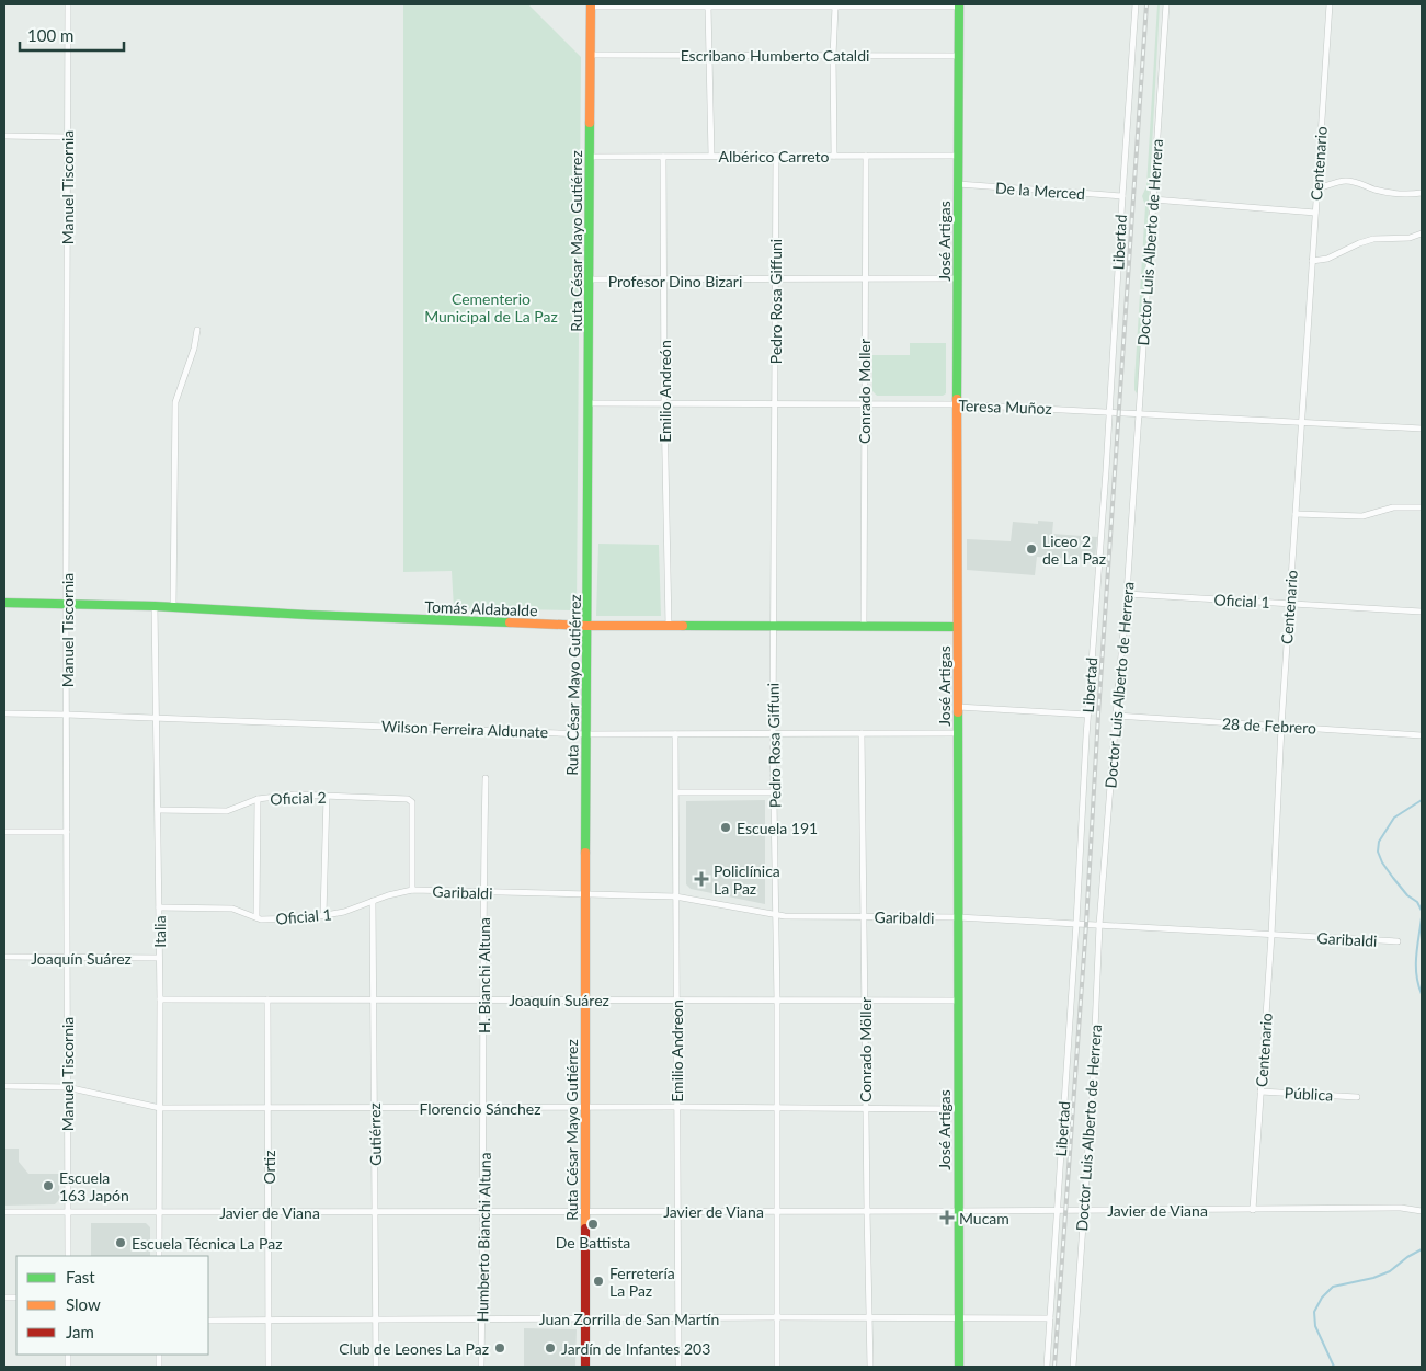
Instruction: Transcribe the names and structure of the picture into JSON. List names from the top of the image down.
{
  "streets": {
    "street": [
      "Escribano Humberto Cataldi",
      "Albérico Carreto",
      "Centenario",
      "Manuel Tiscornia",
      "De la Merced",
      "Ruta César Mayo Gutiérrez",
      "José Artigas",
      "Libertad",
      "Doctor Luis Alberto de Herrera",
      "Profesor Dino Bizari",
      "Pedro Rosa Giffuni",
      "Emilio Andreón",
      "Conrado Moller",
      "Teresa Muñoz",
      "Oficial 1",
      "Tomás Aldabalde",
      "28 de Febrero",
      "Wilson Ferreira Aldunate",
      "Oficial 2",
      "Garibaldi",
      "Italia",
      "Joaquín Suárez",
      "H. Bianchi Altuna",
      "Conrado Möller",
      "Emilio Andreon",
      "Pública",
      "Florencio Sánchez",
      "Gutiérrez",
      "Ortiz",
      "Javier de Viana",
      "Humberto Bianchi Altuna",
      "Juan Zorrilla de San Martín"
    ]
  },
  "crossings": [
    ["Escribano Humberto Cataldi", "Ruta César Mayo Gutiérrez"],
    ["Escribano Humberto Cataldi", "José Artigas"],
    ["Albérico Carreto", "Ruta César Mayo Gutiérrez"],
    ["Albérico Carreto", "José Artigas"],
    ["Albérico Carreto", "Pedro Rosa Giffuni"],
    ["Albérico Carreto", "Emilio Andreón"],
    ["Albérico Carreto", "Conrado Moller"],
    ["Centenario", "Teresa Muñoz"],
    ["Centenario", "Oficial 1"],
    ["Centenario", "28 de Febrero"],
    ["Centenario", "Garibaldi"],
    ["Centenario", "Pública"],
    ["Centenario", "Javier de Viana"],
    ["Manuel Tiscornia", "Tomás Aldabalde"],
    ["Manuel Tiscornia", "Wilson Ferreira Aldunate"],
    ["Manuel Tiscornia", "Joaquín Suárez"],
    ["Manuel Tiscornia", "Florencio Sánchez"],
    ["Manuel Tiscornia", "Javier de Viana"],
    ["De la Merced", "José Artigas"],
    ["De la Merced", "Libertad"],
    ["Ruta César Mayo Gutiérrez", "Profesor Dino Bizari"],
    ["Ruta César Mayo Gutiérrez", "Teresa Muñoz"],
    ["Ruta César Mayo Gutiérrez", "Tomás Aldabalde"],
    ["Ruta César Mayo Gutiérrez", "Wilson Ferreira Aldunate"],
    ["Ruta César Mayo Gutiérrez", "Garibaldi"],
    ["Ruta César Mayo Gutiérrez", "Joaquín Suárez"],
    ["Ruta César Mayo Gutiérrez", "Florencio Sánchez"],
    ["Ruta César Mayo Gutiérrez", "Javier de Viana"],
    ["Ruta César Mayo Gutiérrez", "Juan Zorrilla de San Martín"],
    ["José Artigas", "Profesor Dino Bizari"],
    ["José Artigas", "Teresa Muñoz"],
    ["José Artigas", "Tomás Aldabalde"],
    ["José Artigas", "Wilson Ferreira Aldunate"],
    ["José Artigas", "Garibaldi"],
    ["José Artigas", "Joaquín Suárez"],
    ["José Artigas", "Florencio Sánchez"],
    ["José Artigas", "Javier de Viana"],
    ["José Artigas", "Juan Zorrilla de San Martín"],
    ["Libertad", "Teresa Muñoz"],
    ["Libertad", "Garibaldi"],
    ["Libertad", "Javier de Viana"],
    ["Libertad", "Juan Zorrilla de San Martín"],
    ["Doctor Luis Alberto de Herrera", "Teresa Muñoz"],
    ["Doctor Luis Alberto de Herrera", "Oficial 1"],
    ["Doctor Luis Alberto de Herrera", "28 de Febrero"],
    ["Doctor Luis Alberto de Herrera", "Garibaldi"],
    ["Doctor Luis Alberto de Herrera", "Javier de Viana"],
    ["Profesor Dino Bizari", "Pedro Rosa Giffuni"],
    ["Profesor Dino Bizari", "Emilio Andreón"],
    ["Profesor Dino Bizari", "Conrado Moller"],
    ["Pedro Rosa Giffuni", "Teresa Muñoz"],
    ["Pedro Rosa Giffuni", "Tomás Aldabalde"],
    ["Pedro Rosa Giffuni", "Wilson Ferreira Aldunate"],
    ["Pedro Rosa Giffuni", "Garibaldi"],
    ["Pedro Rosa Giffuni", "Joaquín Suárez"],
    ["Pedro Rosa Giffuni", "Florencio Sánchez"],
    ["Pedro Rosa Giffuni", "Javier de Viana"],
    ["Pedro Rosa Giffuni", "Juan Zorrilla de San Martín"],
    ["Emilio Andreón", "Teresa Muñoz"],
    ["Emilio Andreón", "Tomás Aldabalde"],
    ["Conrado Moller", "Teresa Muñoz"],
    ["Conrado Moller", "Tomás Aldabalde"],
    ["Oficial 1", "Oficial 2"],
    ["Oficial 1", "Garibaldi"],
    ["Oficial 1", "Italia"],
    ["Oficial 1", "Gutiérrez"],
    ["Tomás Aldabalde", "Italia"],
    ["Wilson Ferreira Aldunate", "Italia"],
    ["Wilson Ferreira Aldunate", "Conrado Möller"],
    ["Wilson Ferreira Aldunate", "Emilio Andreon"],
    ["Oficial 2", "Garibaldi"],
    ["Oficial 2", "Italia"],
    ["Garibaldi", "H. Bianchi Altuna"],
    ["Garibaldi", "Conrado Möller"],
    ["Garibaldi", "Emilio Andreon"],
    ["Italia", "Joaquín Suárez"],
    ["Italia", "Florencio Sánchez"],
    ["Italia", "Javier de Viana"],
    ["Joaquín Suárez", "H. Bianchi Altuna"],
    ["Joaquín Suárez", "Conrado Möller"],
    ["Joaquín Suárez", "Emilio Andreon"],
    ["Joaquín Suárez", "Gutiérrez"],
    ["Joaquín Suárez", "Ortiz"],
    ["H. Bianchi Altuna", "Florencio Sánchez"],
    ["H. Bianchi Altuna", "Humberto Bianchi Altuna"],
    ["Conrado Möller", "Florencio Sánchez"],
    ["Conrado Möller", "Javier de Viana"],
    ["Conrado Möller", "Juan Zorrilla de San Martín"],
    ["Emilio Andreon", "Florencio Sánchez"],
    ["Emilio Andreon", "Javier de Viana"],
    ["Emilio Andreon", "Juan Zorrilla de San Martín"],
    ["Florencio Sánchez", "Gutiérrez"],
    ["Florencio Sánchez", "Ortiz"],
    ["Florencio Sánchez", "Humberto Bianchi Altuna"],
    ["Gutiérrez", "Javier de Viana"],
    ["Gutiérrez", "Juan Zorrilla de San Martín"],
    ["Ortiz", "Javier de Viana"],
    ["Ortiz", "Juan Zorrilla de San Martín"],
    ["Javier de Viana", "Humberto Bianchi Altuna"],
    ["Humberto Bianchi Altuna", "Juan Zorrilla de San Martín"]
  ],
  "parks": ["Cementerio Municipal de La Paz"],
  "places": {
    "other": [
      "Liceo 2 de La Paz",
      "Escuela 191",
      "Escuela 163 Japón",
      "De Battista",
      "Escuela Técnica La Paz",
      "Ferretería La Paz",
      "Club de Leones La Paz",
      "Jardín de Infantes 203"
    ],
    "health": ["Policlínica La Paz", "Mucam"]
  },
  "legend": ["Fast", "Slow", "Jam"],
  "scale_bar": "100 m"
}
